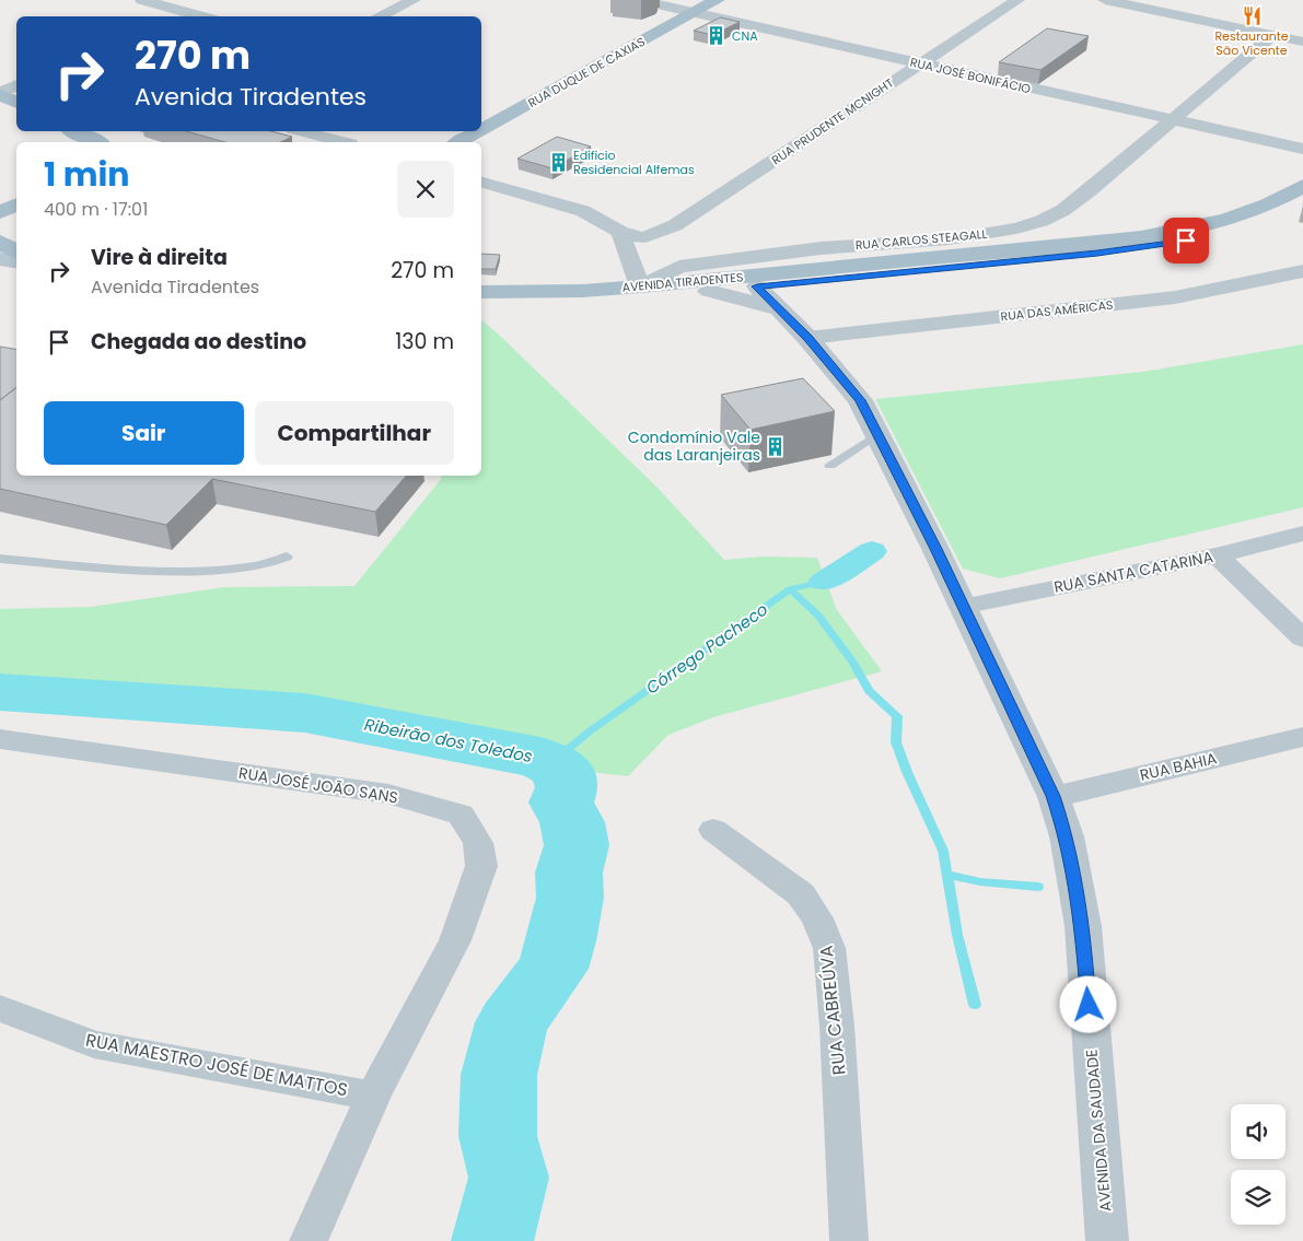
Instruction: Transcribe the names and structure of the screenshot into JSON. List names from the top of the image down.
{
  "streets": {
    "main road": ["RUA DUQUE DE CAXIAS", "AVENIDA TIRADENTES"],
    "street": [
      "RUA JOSÉ BONIFÁCIO",
      "RUA PRUDENTE MCNIGHT",
      "RUA CARLOS STEAGALL",
      "RUA DAS AMÉRICAS",
      "RUA SANTA CATARINA",
      "RUA BAHIA",
      "RUA JOSÉ JOÃO SANS",
      "RUA CABREÚVA",
      "RUA MAESTRO JOSÉ DE MATTOS",
      "AVENIDA DA SAUDADE"
    ]
  },
  "crossings": [
    ["RUA DUQUE DE CAXIAS", "RUA JOSÉ BONIFÁCIO"],
    ["RUA JOSÉ BONIFÁCIO", "RUA PRUDENTE MCNIGHT"],
    ["RUA JOSÉ BONIFÁCIO", "RUA CARLOS STEAGALL"],
    ["RUA CARLOS STEAGALL", "AVENIDA TIRADENTES"],
    ["AVENIDA TIRADENTES", "AVENIDA DA SAUDADE"],
    ["RUA DAS AMÉRICAS", "AVENIDA DA SAUDADE"],
    ["RUA SANTA CATARINA", "AVENIDA DA SAUDADE"],
    ["RUA BAHIA", "AVENIDA DA SAUDADE"],
    ["RUA JOSÉ JOÃO SANS", "RUA MAESTRO JOSÉ DE MATTOS"]
  ],
  "water": ["Córrego Pacheco", "Ribeirão dos Toledos"],
  "places": {
    "restaurant": ["Restaurante São Vicente"],
    "building": ["CNA", "Edifício Residencial Alfemas", "Condomínio Vale das Laranjeiras"]
  },
  "page": {
    "turn": ["270 m", "Avenida Tiradentes"],
    "heading": ["1 min", "400 m · 17:01"],
    "list": [
      {
        "name": "Vire à direita",
        "note": "Avenida Tiradentes",
        "value": "270 m"
      },
      {
        "name": "Chegada ao destino",
        "value": "130 m"
      }
    ],
    "buttons": ["Sair", "Compartilhar"]
  }
}
